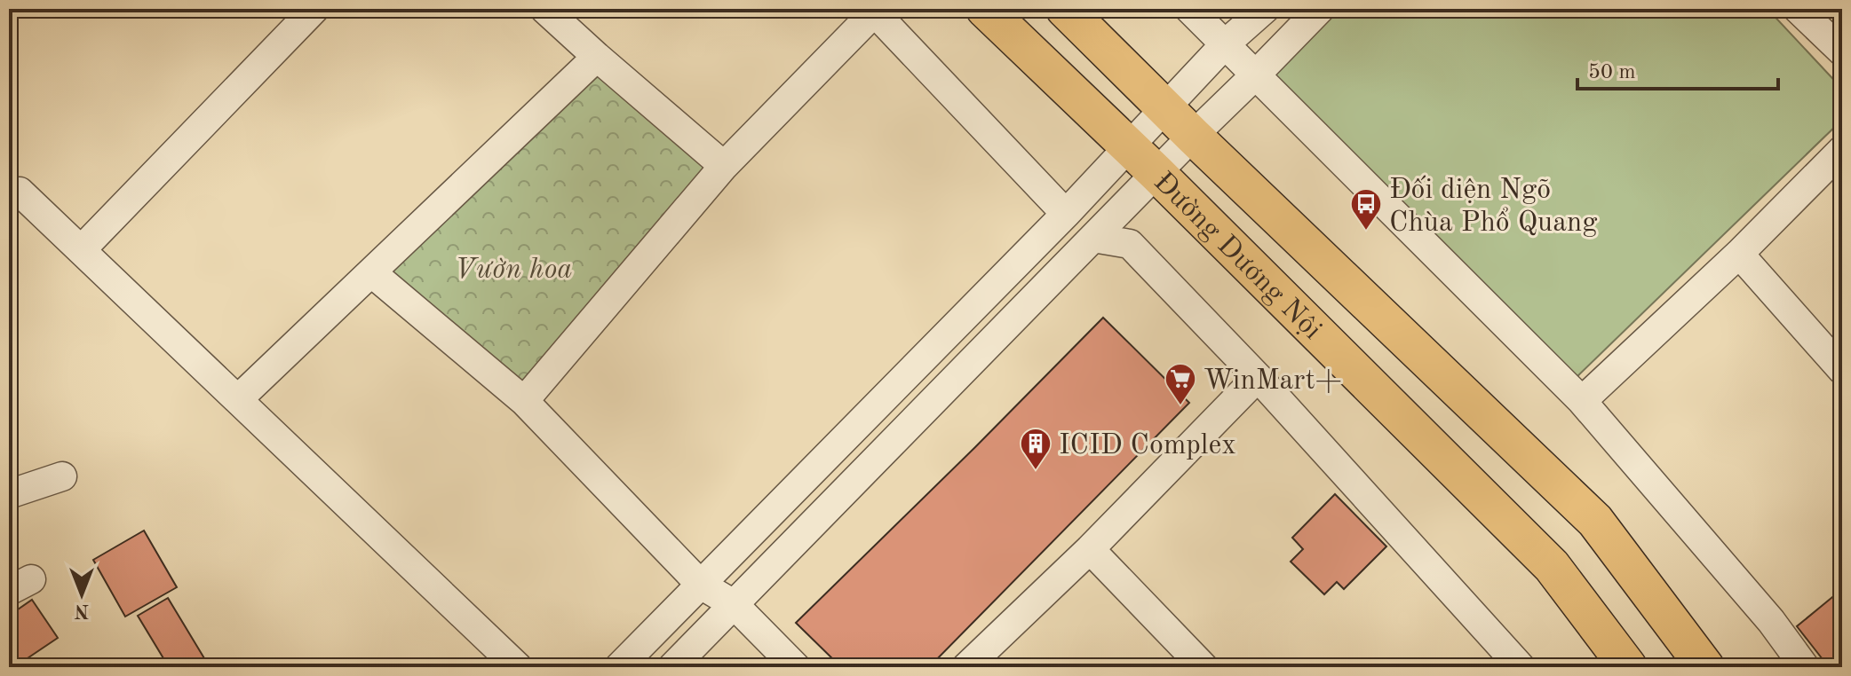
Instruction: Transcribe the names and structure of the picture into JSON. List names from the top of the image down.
{
  "streets": {
    "main road": ["Đường Dương Nội"]
  },
  "parks": ["Vườn hoa"],
  "places": {
    "bus stop": ["Đối diện Ngõ Chùa Phổ Quang"],
    "supermarket": ["WinMart+"],
    "building": ["ICID Complex"]
  },
  "scale_bar": "50 m",
  "north": "bottom"
}
